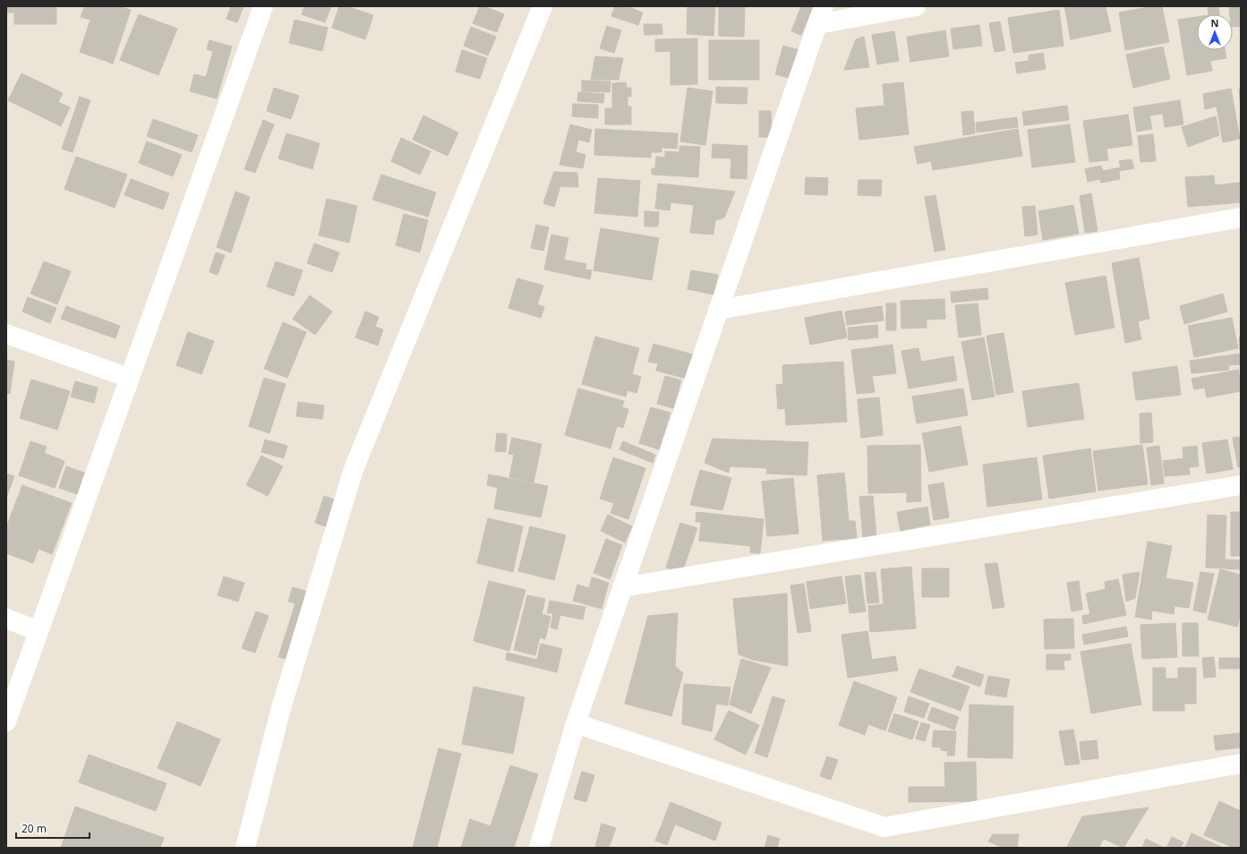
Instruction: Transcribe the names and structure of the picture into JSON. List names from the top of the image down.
{
  "scale_bar": "20 m",
  "north": "top"
}
